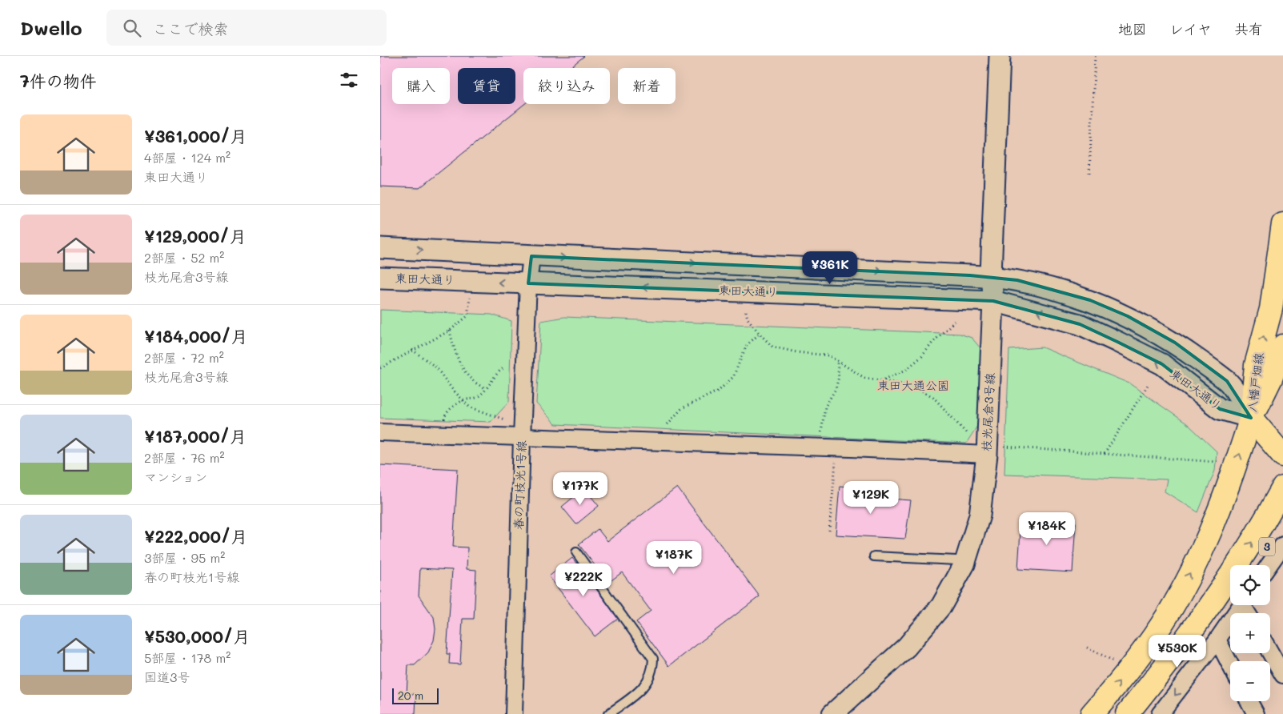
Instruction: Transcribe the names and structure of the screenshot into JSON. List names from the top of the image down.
{
  "streets": {
    "main road": ["八幡戸畑線", "3"],
    "street": ["東田大通り", "枝光尾倉3号線", "春の町枝光1号線"]
  },
  "crossings": [
    ["東田大通り", "八幡戸畑線"],
    ["東田大通り", "枝光尾倉3号線"],
    ["東田大通り", "春の町枝光1号線"]
  ],
  "parks": ["東田大通公園"],
  "scale_bar": "20 m",
  "page": {
    "header": "Dwello",
    "search": "ここで検索",
    "nav": ["地図", "レイヤ", "共有"],
    "heading": "7件の物件",
    "chip": [
      "購入",
      "賃貸",
      "絞り込み",
      "新着"
    ],
    "list": [
      {
        "name": "¥361,000/月",
        "note": "4部屋 · 124 m² · 東田大通り"
      },
      {
        "name": "¥129,000/月",
        "note": "2部屋 · 52 m² · 枝光尾倉3号線"
      },
      {
        "name": "¥184,000/月",
        "note": "2部屋 · 72 m² · 枝光尾倉3号線"
      },
      {
        "name": "¥187,000/月",
        "note": "2部屋 · 76 m² · マンション"
      },
      {
        "name": "¥222,000/月",
        "note": "3部屋 · 95 m² · 春の町枝光1号線"
      },
      {
        "name": "¥530,000/月",
        "note": "5部屋 · 178 m² · 国道3号"
      }
    ],
    "price": [
      "¥361K",
      "¥177K",
      "¥129K",
      "¥184K",
      "¥187K",
      "¥222K",
      "¥530K"
    ],
    "map_buttons": ["+", "−"],
    "scale": "20 m"
  }
}
